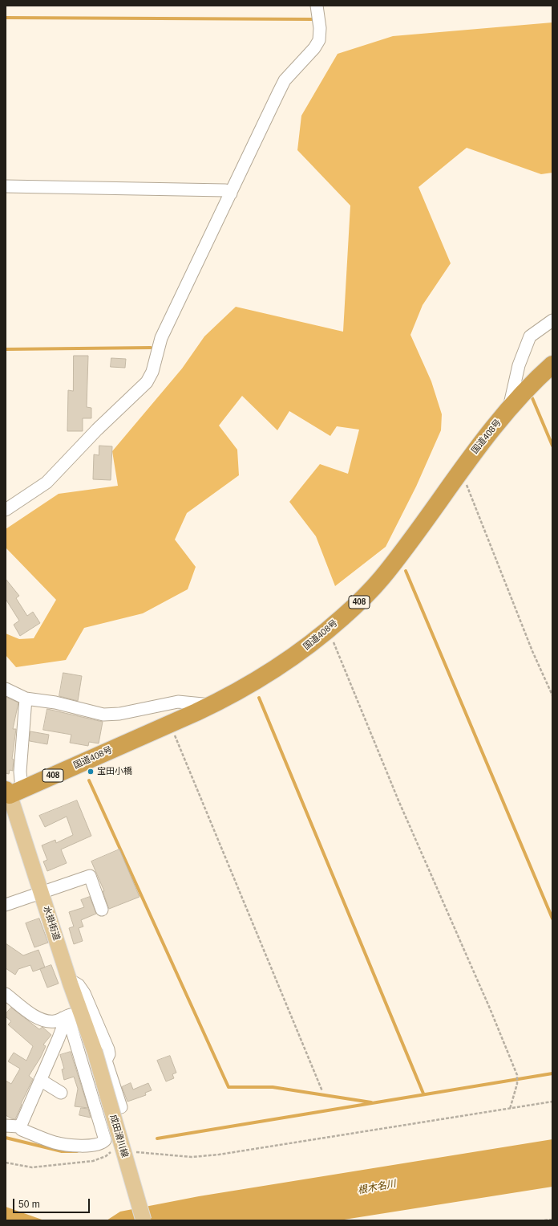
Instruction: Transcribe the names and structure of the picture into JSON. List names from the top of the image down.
{
  "streets": {
    "highway": ["国道408号", "408"],
    "main road": ["水掛街道", "成田滑川線"]
  },
  "crossings": [
    ["国道408号", "水掛街道"],
    ["水掛街道", "成田滑川線"]
  ],
  "water": ["根木名川"],
  "places": ["宝田小橋"],
  "scale_bar": "50 m"
}
